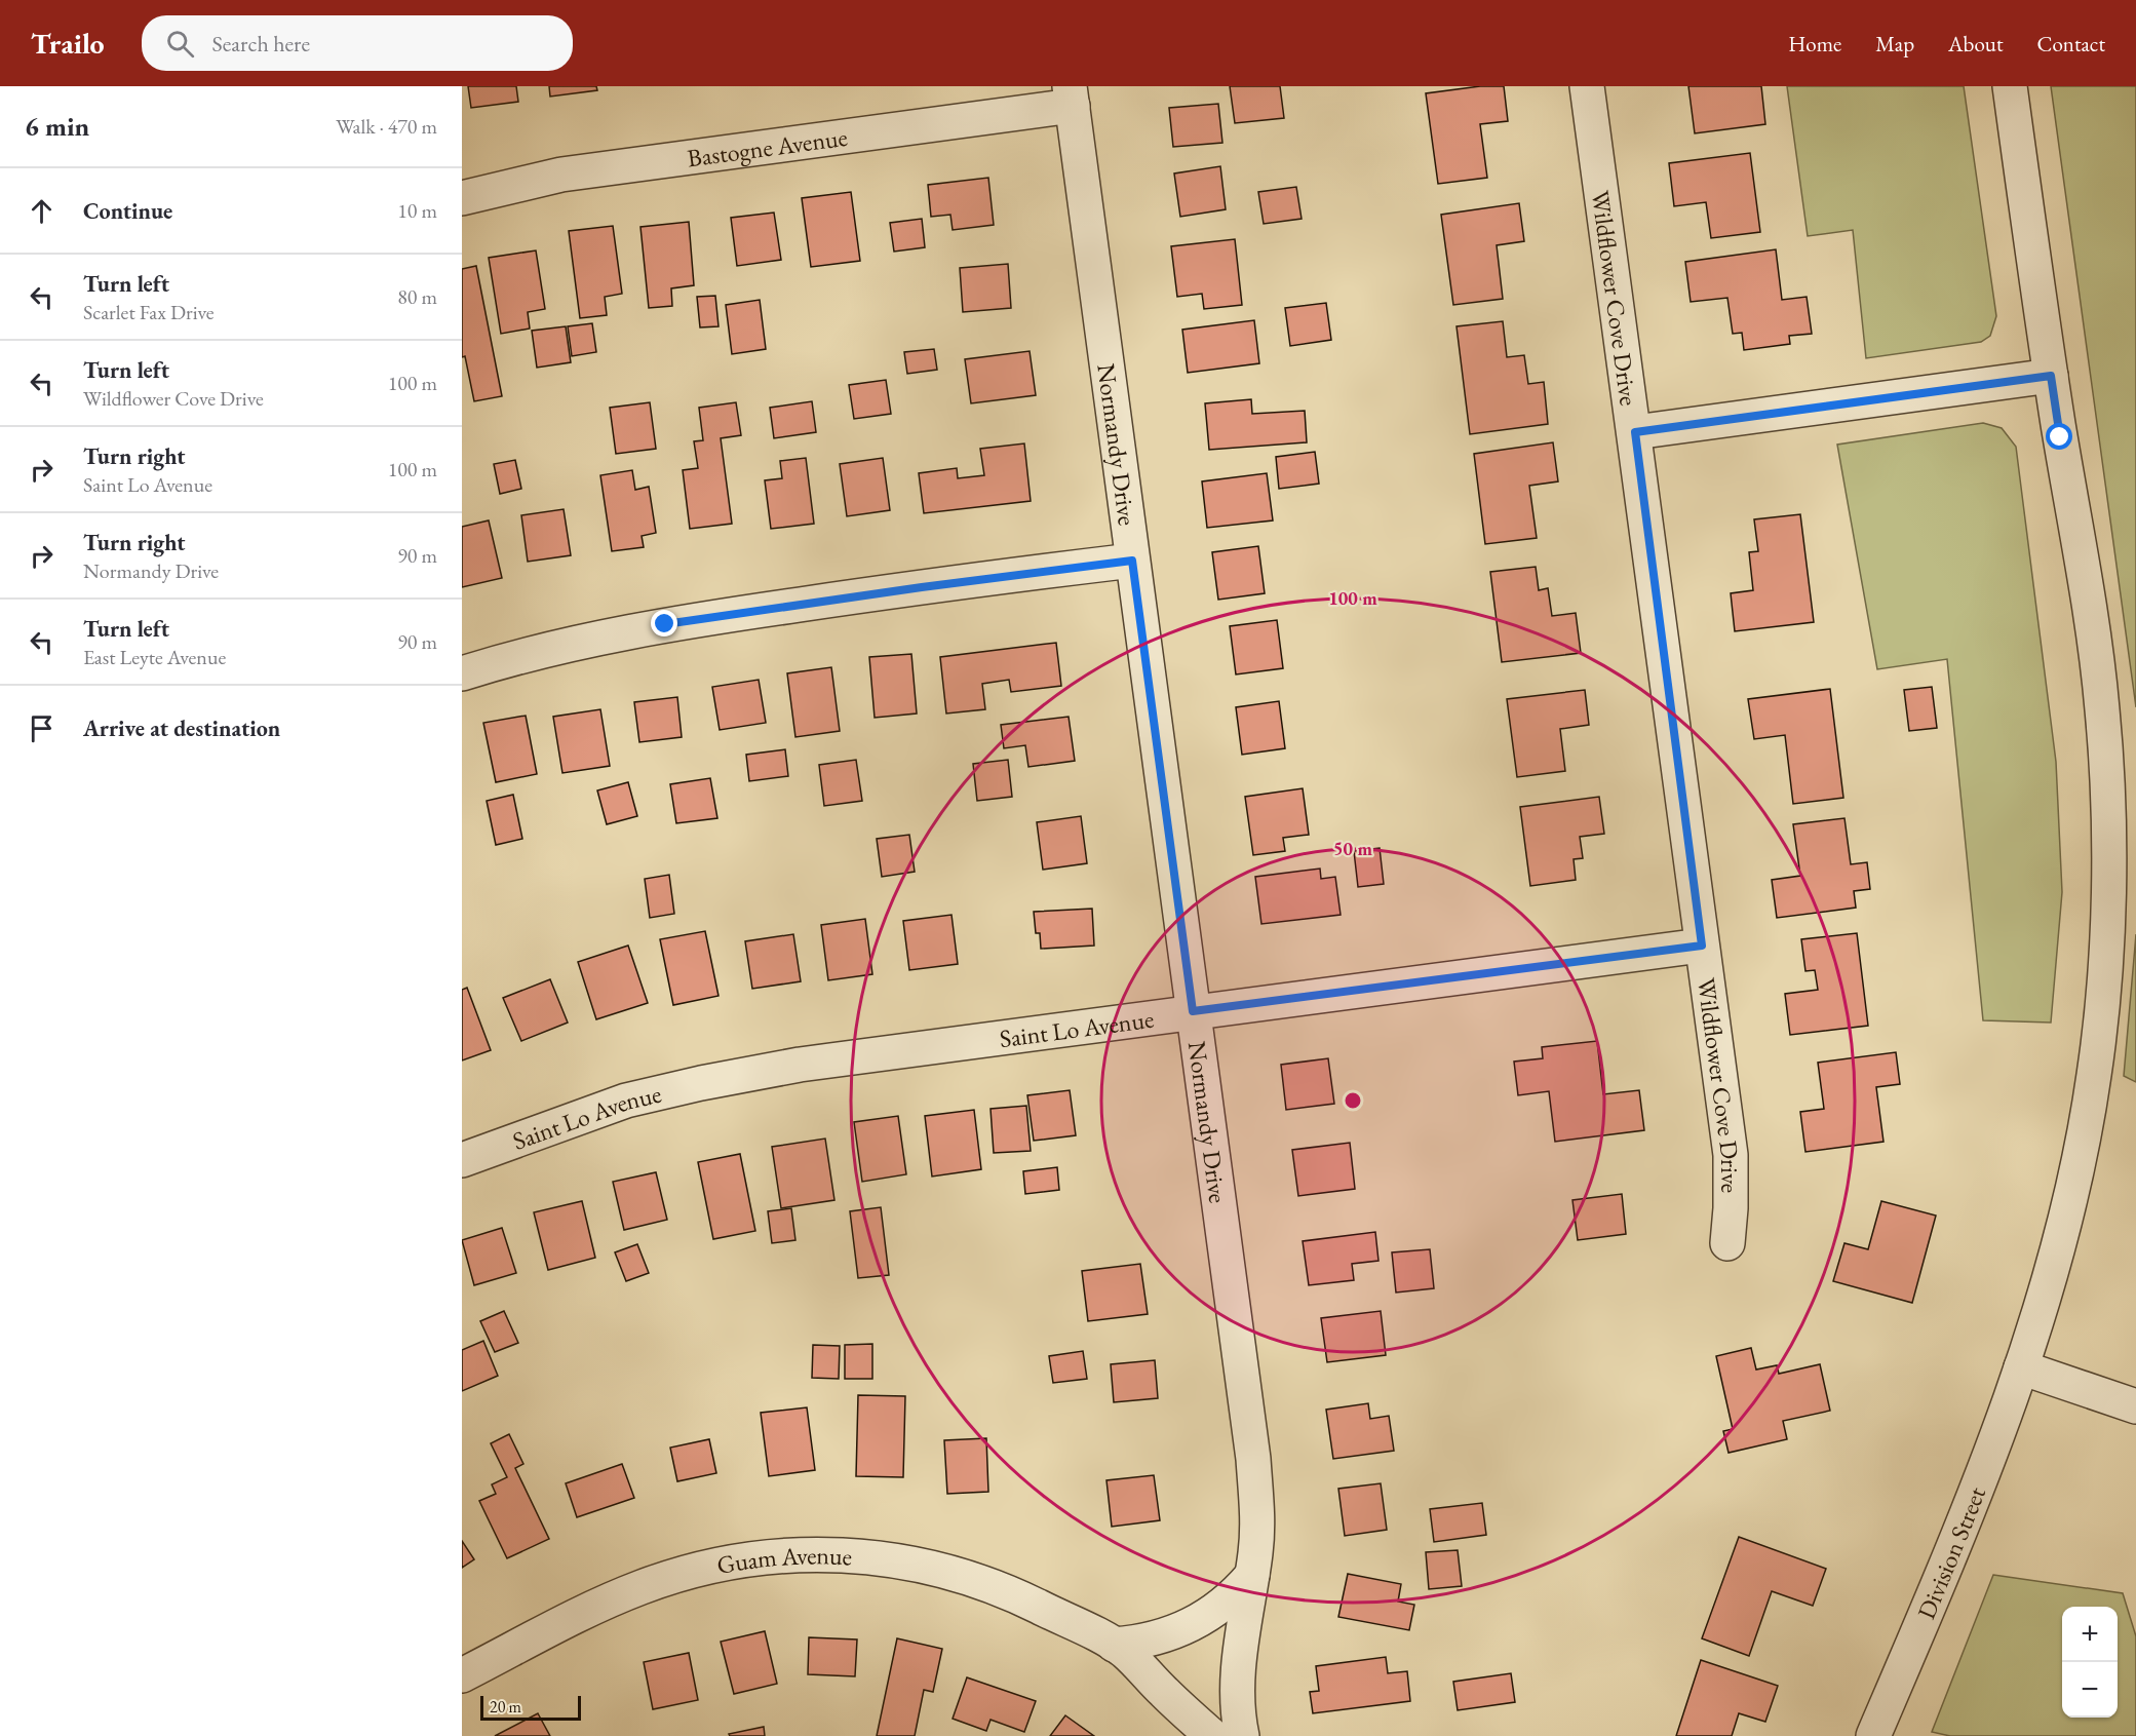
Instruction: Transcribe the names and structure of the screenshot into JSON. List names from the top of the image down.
{
  "streets": {
    "street": [
      "Bastogne Avenue",
      "Wildflower Cove Drive",
      "Normandy Drive",
      "Saint Lo Avenue",
      "Division Street",
      "Guam Avenue"
    ]
  },
  "crossings": [
    ["Bastogne Avenue", "Normandy Drive"],
    ["Wildflower Cove Drive", "Saint Lo Avenue"],
    ["Normandy Drive", "Saint Lo Avenue"]
  ],
  "scale_bar": "20 m",
  "page": {
    "header": "Trailo",
    "search": "Search here",
    "nav": [
      "Home",
      "Map",
      "About",
      "Contact"
    ],
    "heading": ["6 min", "Walk · 470 m"],
    "list": [
      ["Continue", "10 m"],
      ["Turn left", "Scarlet Fax Drive", "80 m"],
      ["Turn left", "Wildflower Cove Drive", "100 m"],
      ["Turn right", "Saint Lo Avenue", "100 m"],
      ["Turn right", "Normandy Drive", "90 m"],
      ["Turn left", "East Leyte Avenue", "90 m"],
      "Arrive at destination"
    ],
    "map_buttons": ["+", "−"],
    "scale": "20 m"
  },
  "rings": ["100 m", "50 m"]
}
